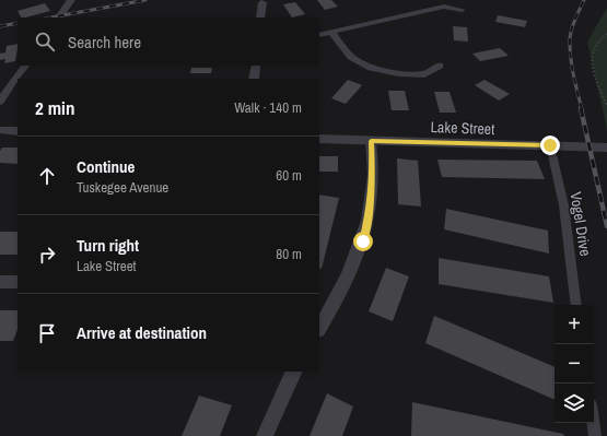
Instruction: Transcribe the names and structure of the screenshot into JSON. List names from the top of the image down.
{
  "streets": {
    "street": ["Lake Street"],
    "lane": ["Vogel Drive"]
  },
  "crossings": [
    ["Lake Street", "Vogel Drive"]
  ],
  "page": {
    "search": "Search here",
    "heading": ["2 min", "Walk · 140 m"],
    "list": [
      ["Continue", "Tuskegee Avenue", "60 m"],
      ["Turn right", "Lake Street", "80 m"],
      "Arrive at destination"
    ],
    "map_buttons": ["+", "−"]
  }
}
